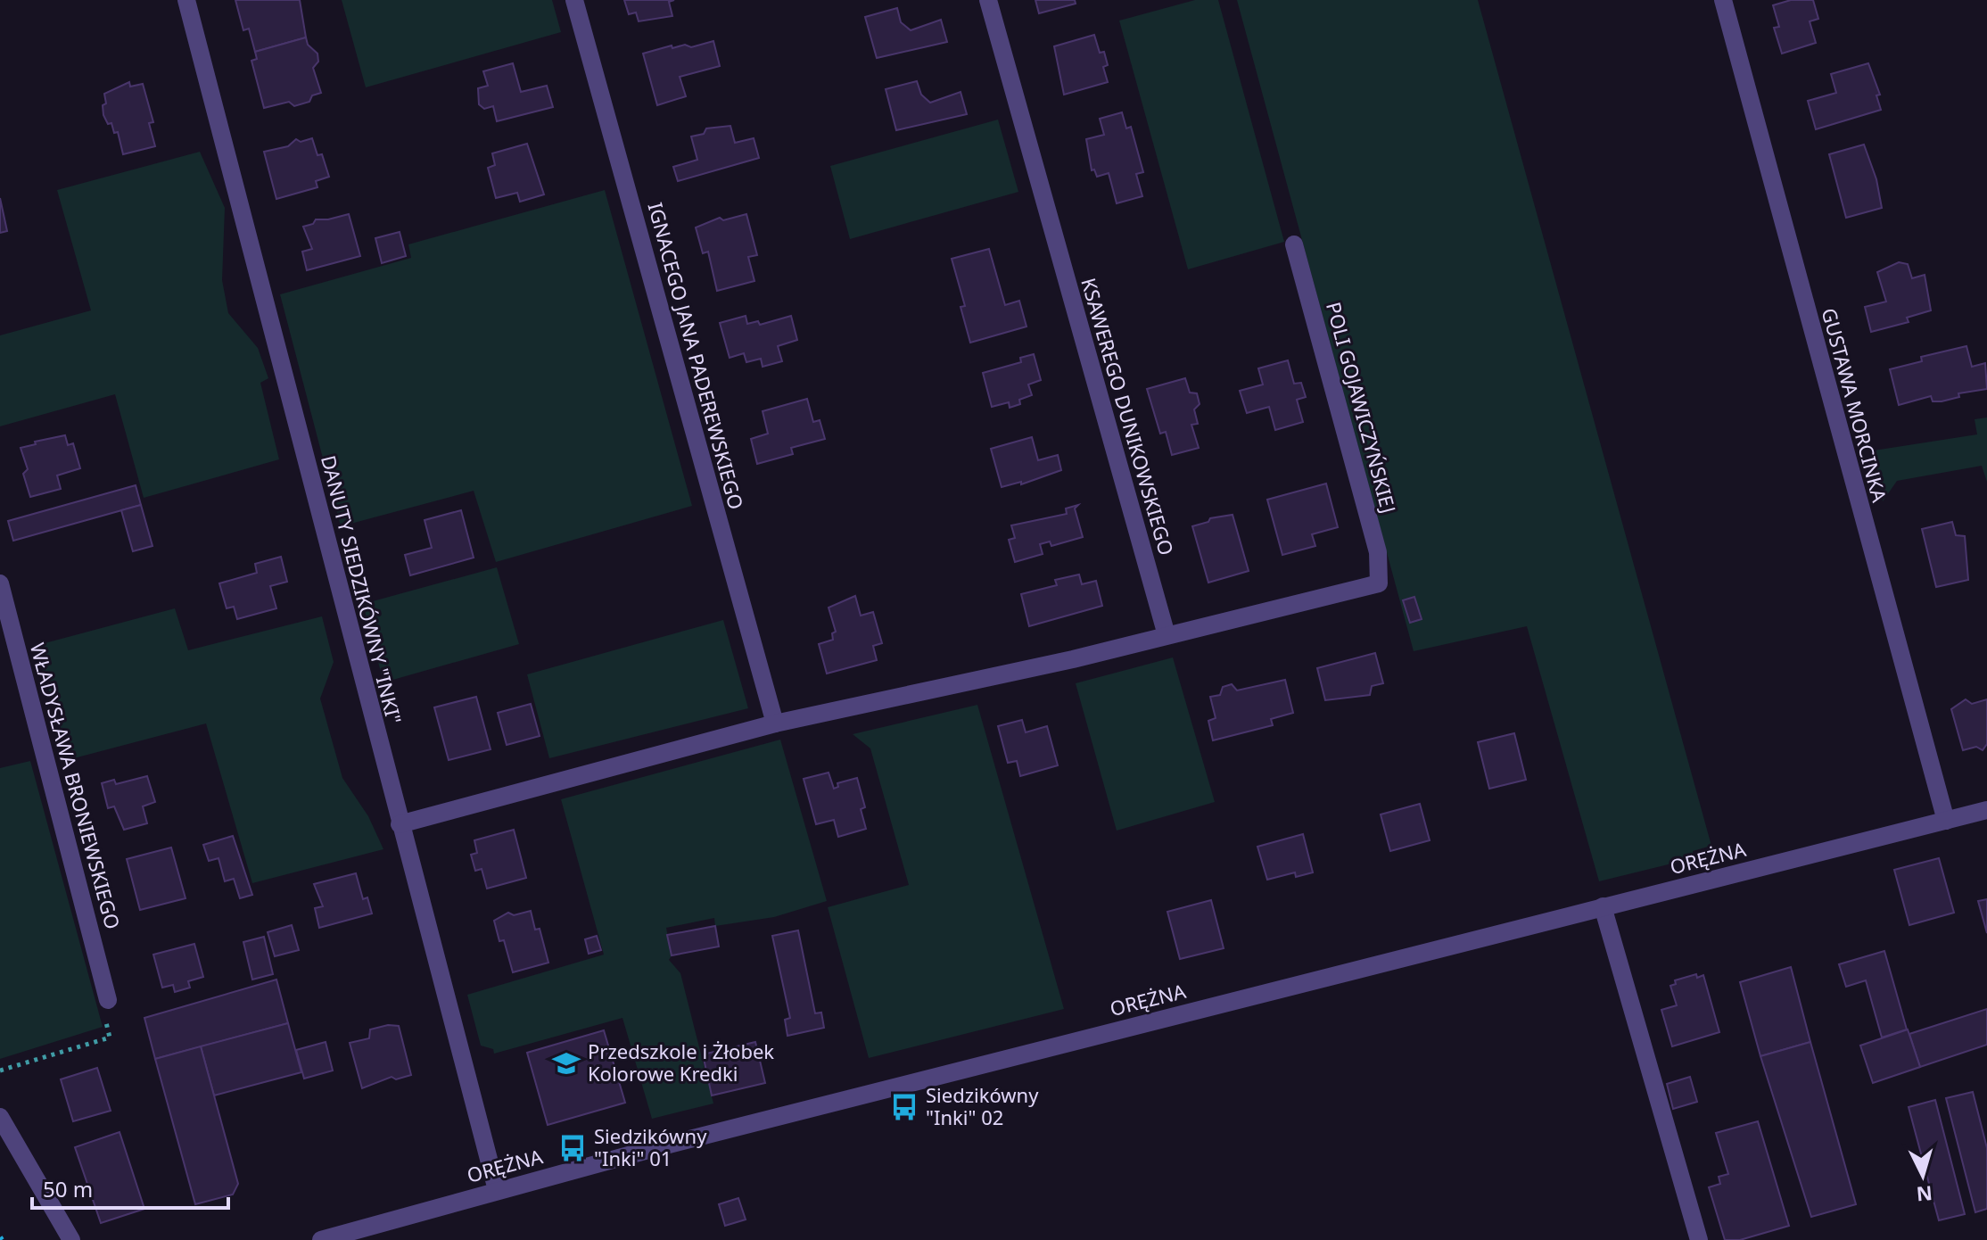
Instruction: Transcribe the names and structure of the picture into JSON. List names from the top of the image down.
{
  "streets": {
    "street": [
      "IGNACEGO JANA PADEREWSKIEGO",
      "GUSTAWA MORCINKA",
      "POLI GOJAWICZYŃSKIEJ",
      "KSAWEREGO DUNIKOWSKIEGO",
      "DANUTY SIEDZIKÓWNY \"INKI\"",
      "WŁADYSŁAWA BRONIEWSKIEGO",
      "ORĘŻNA"
    ]
  },
  "crossings": [
    ["GUSTAWA MORCINKA", "ORĘŻNA"],
    ["POLI GOJAWICZYŃSKIEJ", "KSAWEREGO DUNIKOWSKIEGO"],
    ["DANUTY SIEDZIKÓWNY \"INKI\"", "ORĘŻNA"]
  ],
  "places": {
    "school or university": ["Przedszkole i Żłobek Kolorowe Kredki"],
    "bus stop": ["Siedzikówny \"Inki\" 02", "Siedzikówny \"Inki\" 01"]
  },
  "scale_bar": "50 m",
  "north": "bottom"
}
